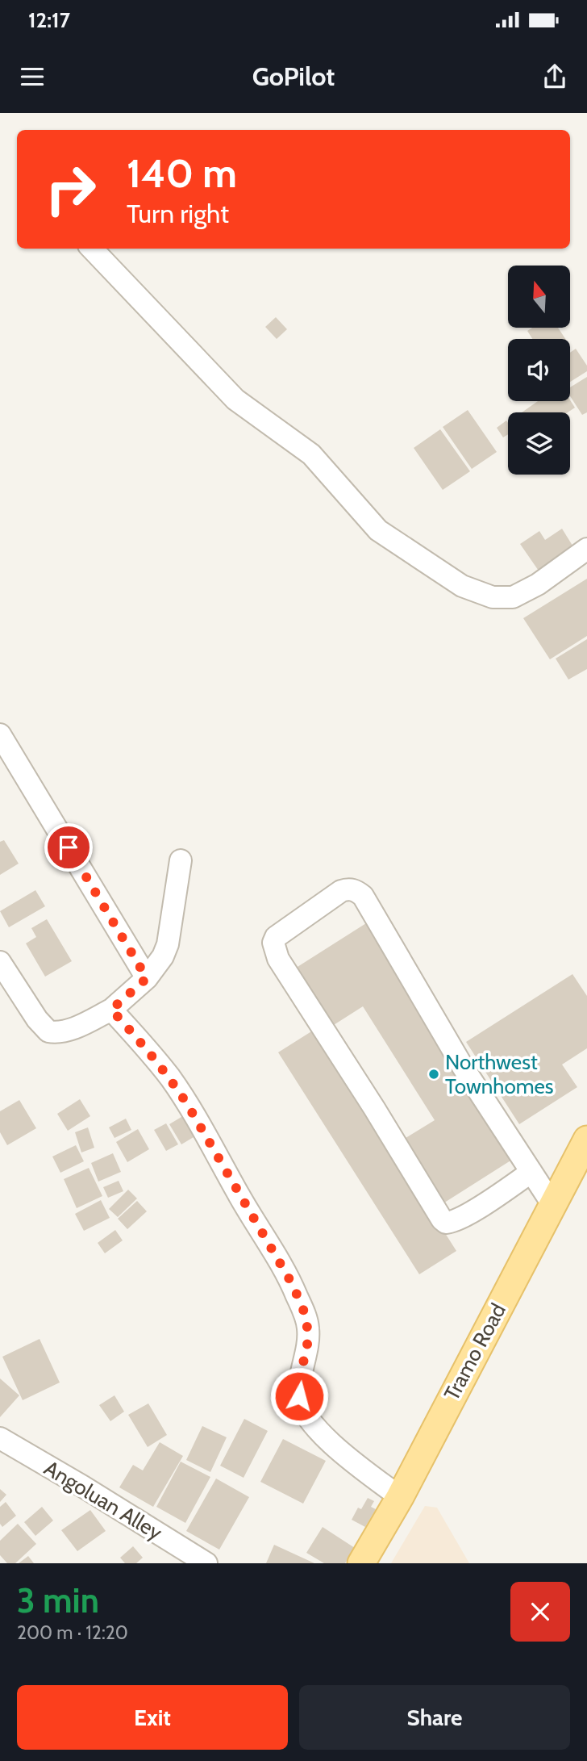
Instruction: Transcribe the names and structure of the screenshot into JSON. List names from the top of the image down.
{
  "streets": {
    "main road": ["Tramo Road"],
    "street": ["Angoluan Alley"]
  },
  "places": ["Northwest Townhomes"],
  "north": "top",
  "page": {
    "status": "12:17",
    "header": "GoPilot",
    "turn": ["140 m", "Turn right"],
    "heading": ["3 min", "200 m · 12:20"],
    "buttons": ["Exit", "Share"]
  }
}
